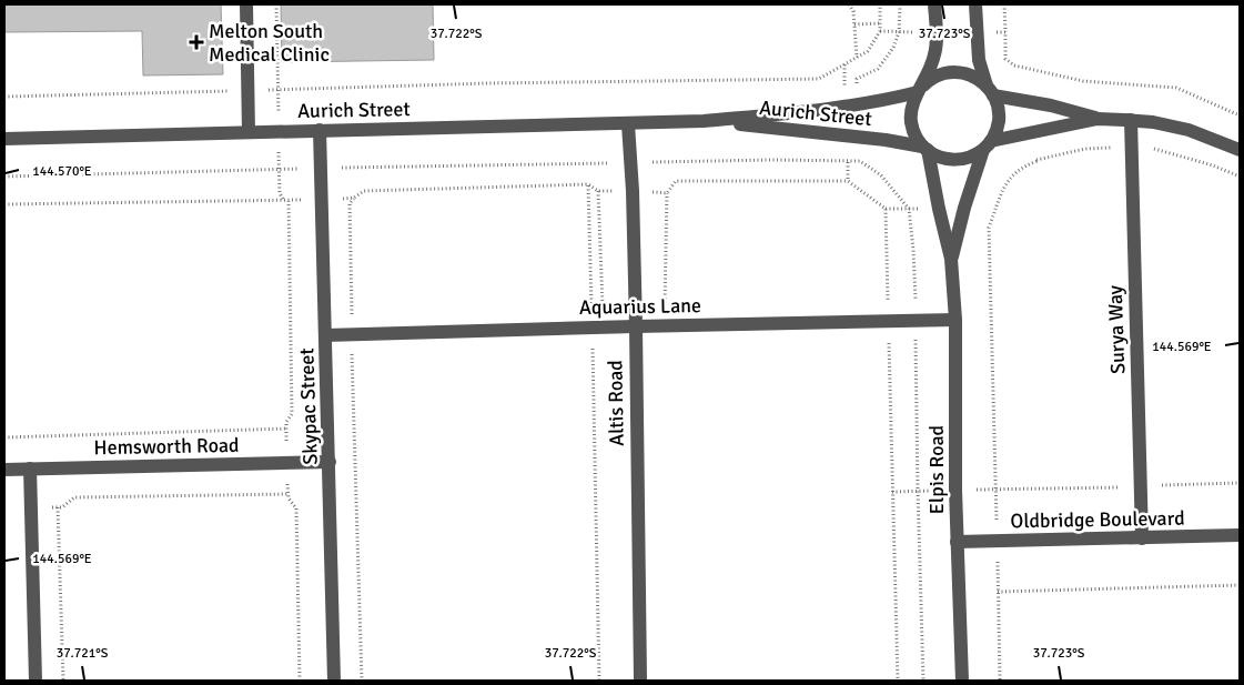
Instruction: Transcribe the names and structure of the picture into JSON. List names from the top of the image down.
{
  "streets": {
    "street": [
      "Aurich Street",
      "Aquarius Lane",
      "Surya Way",
      "Altis Road",
      "Skypac Street",
      "Hemsworth Road",
      "Elpis Road",
      "Oldbridge Boulevard"
    ]
  },
  "crossings": [
    ["Aurich Street", "Altis Road"],
    ["Aurich Street", "Skypac Street"],
    ["Aurich Street", "Elpis Road"],
    ["Aquarius Lane", "Altis Road"],
    ["Aquarius Lane", "Skypac Street"],
    ["Aquarius Lane", "Elpis Road"],
    ["Surya Way", "Oldbridge Boulevard"],
    ["Skypac Street", "Hemsworth Road"],
    ["Elpis Road", "Oldbridge Boulevard"]
  ],
  "places": {
    "health": ["Melton South Medical Clinic"]
  },
  "coordinates": [
    "37.722°S",
    "37.723°S",
    "144.570°E",
    "144.569°E",
    "37.721°S"
  ]
}
